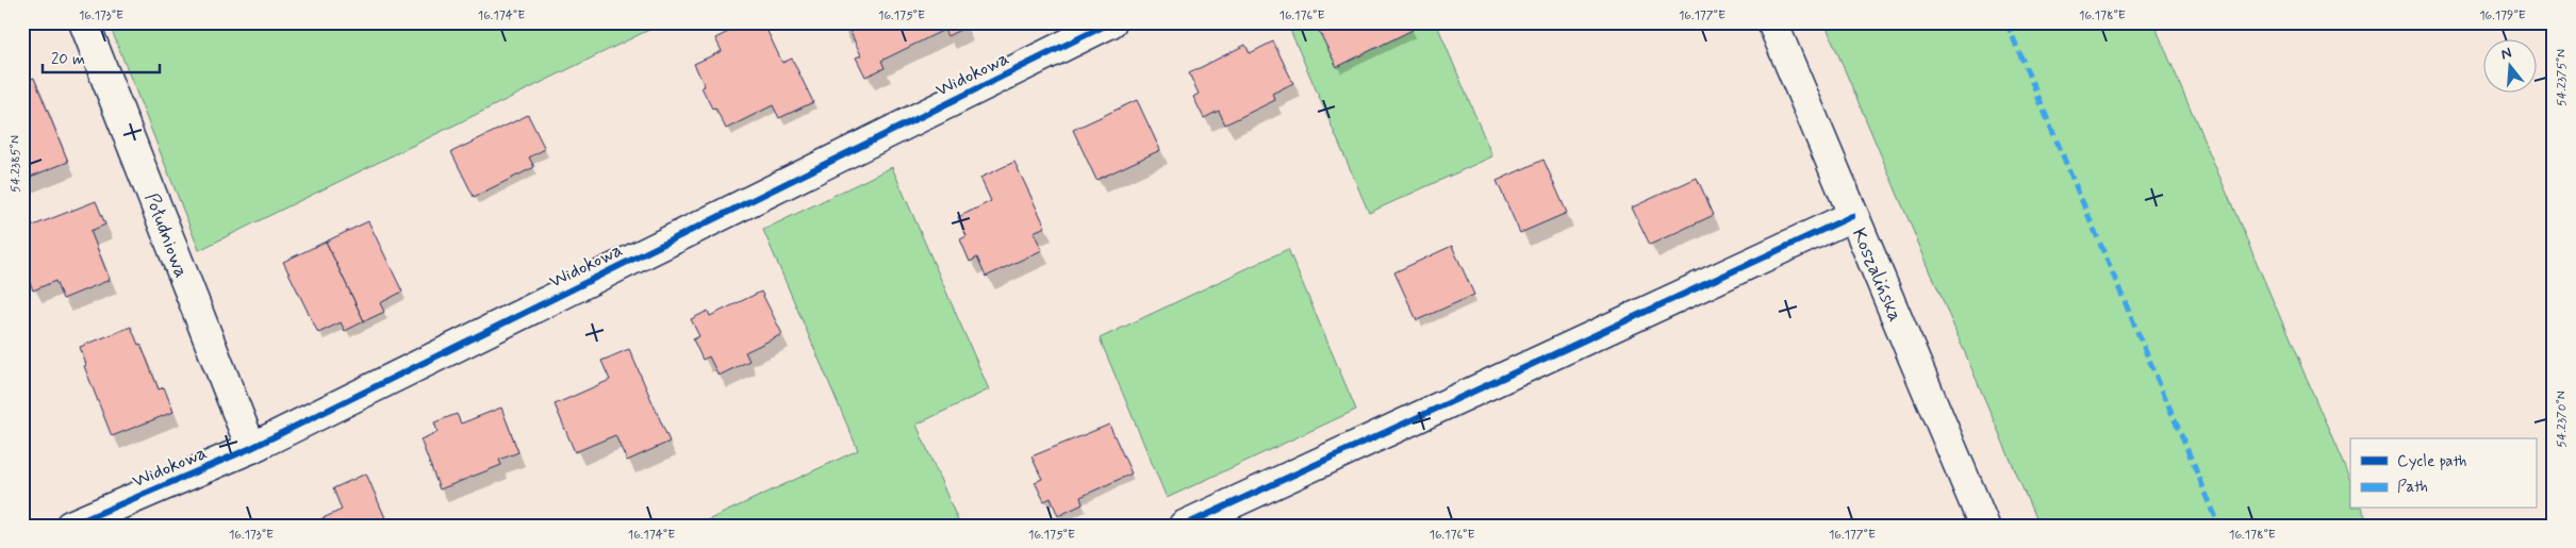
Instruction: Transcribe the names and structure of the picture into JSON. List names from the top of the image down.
{
  "streets": {
    "street": ["Widokowa", "Południowa", "Koszalińska"]
  },
  "crossings": [
    ["Widokowa", "Południowa"]
  ],
  "legend": ["Cycle path", "Path"],
  "scale_bar": "20 m",
  "north": "top",
  "coordinates": [
    "16.173°E",
    "16.174°E",
    "16.175°E",
    "16.176°E",
    "16.177°E",
    "16.178°E",
    "16.179°E",
    "54.2375°N",
    "54.2385°N",
    "54.2370°N"
  ]
}
